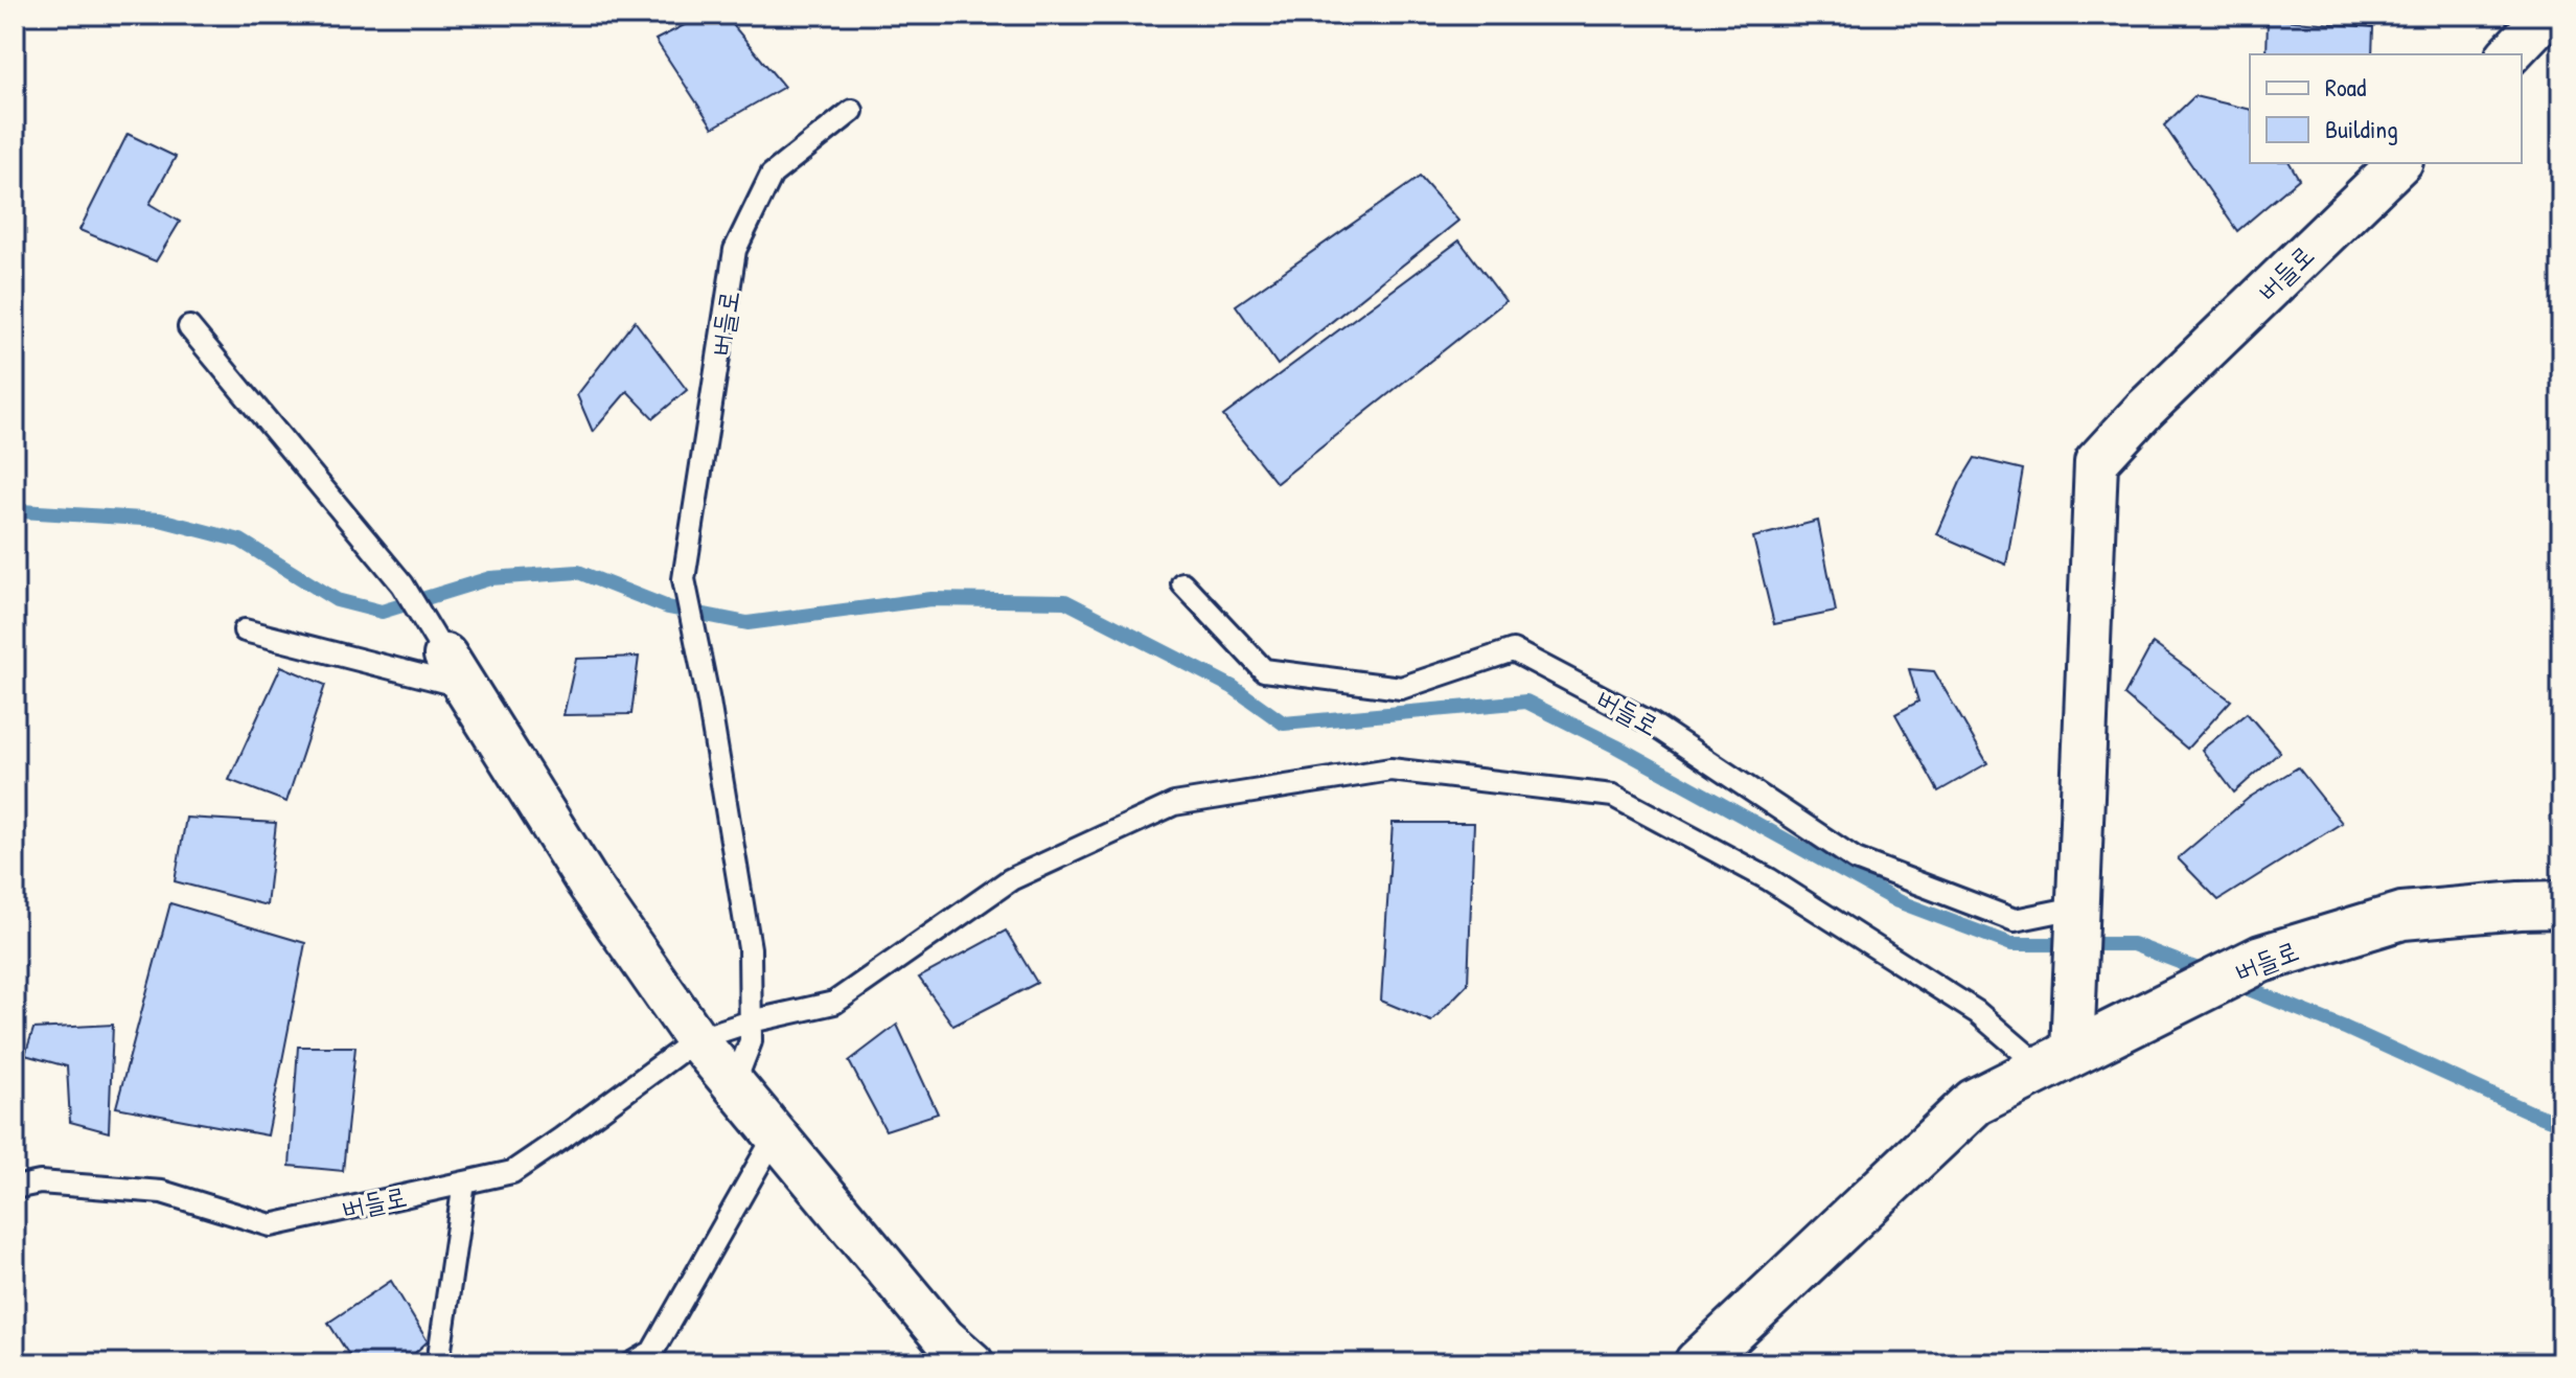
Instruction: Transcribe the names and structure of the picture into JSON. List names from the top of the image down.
{
  "streets": {
    "street": ["버들로"]
  },
  "legend": ["Road", "Building"]
}
